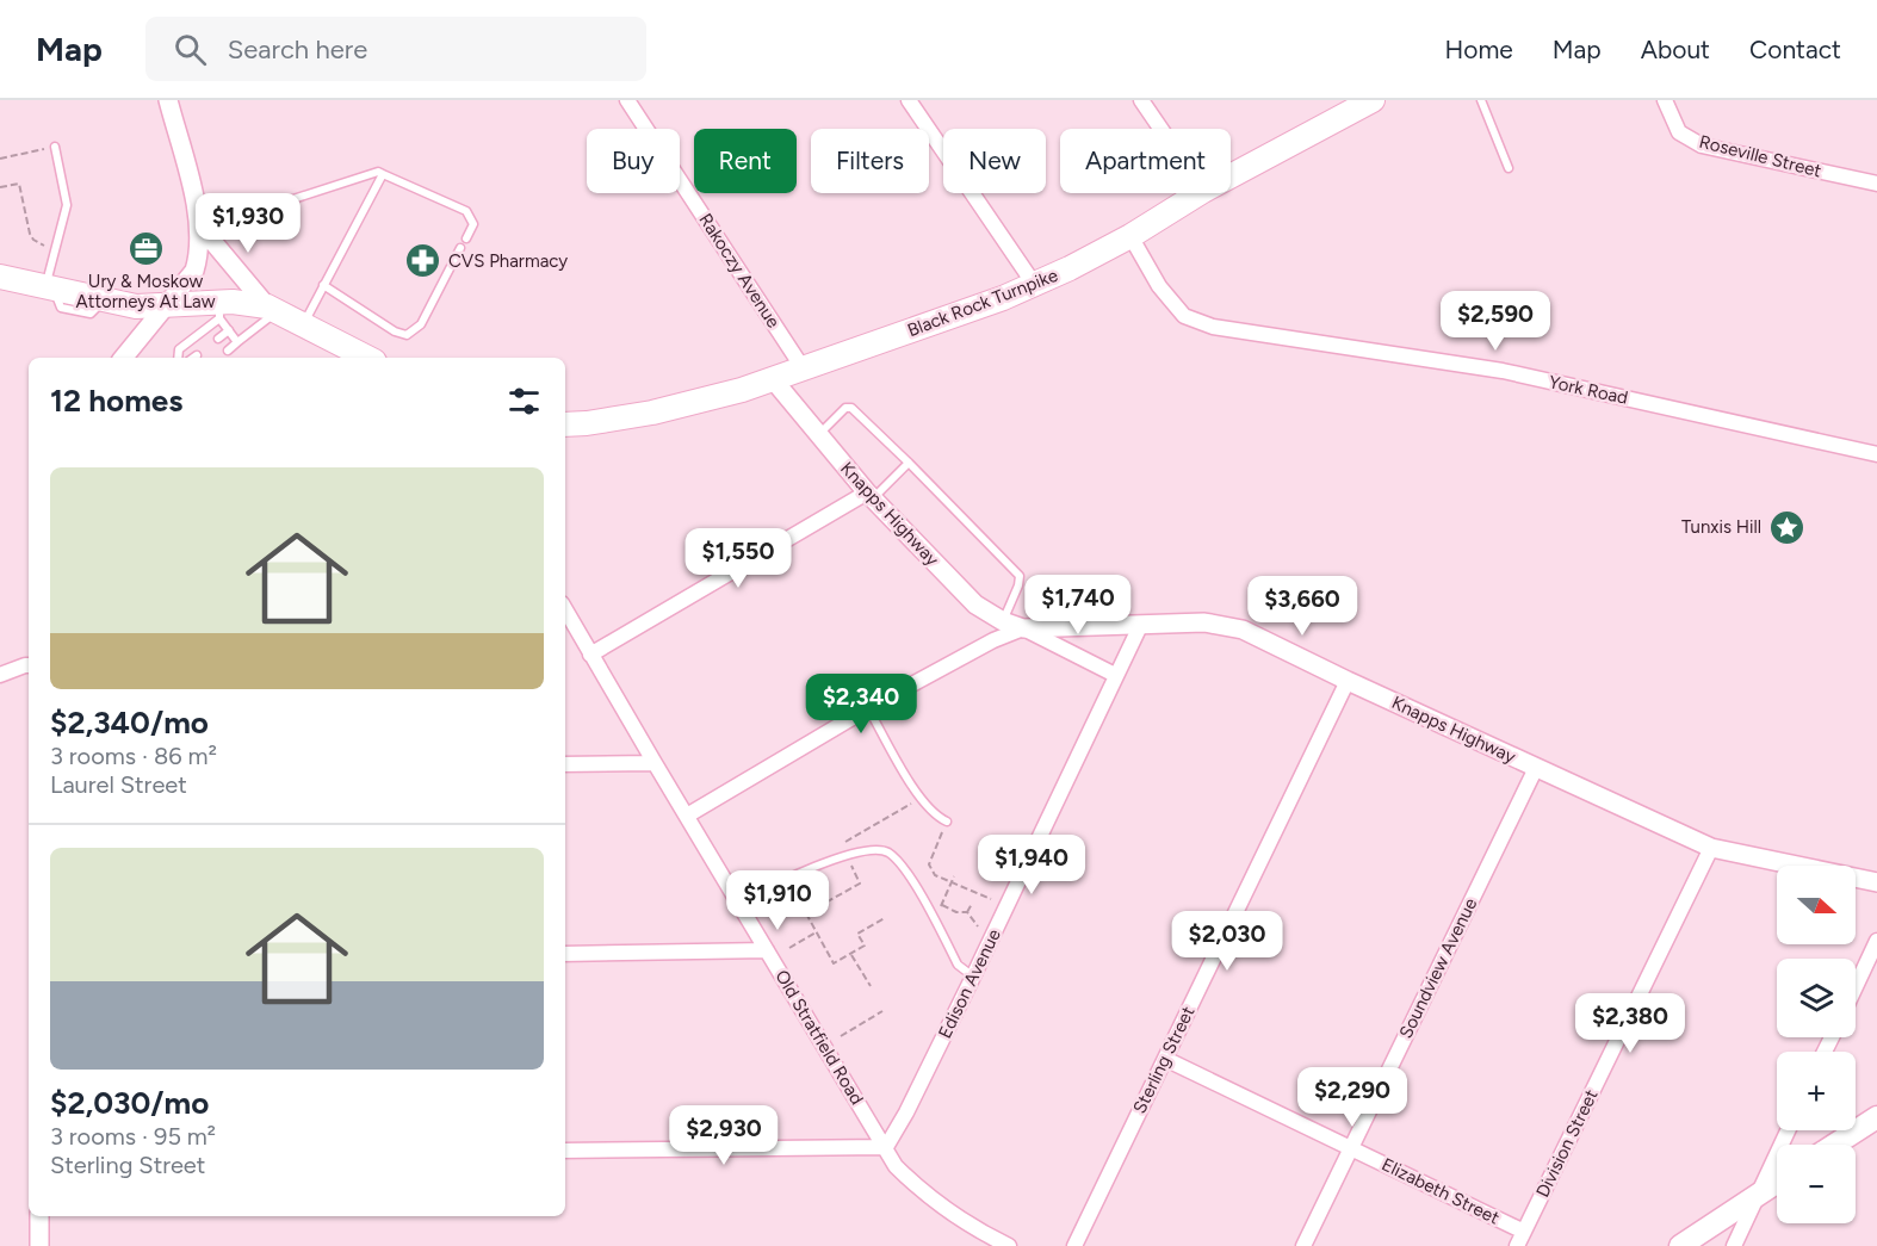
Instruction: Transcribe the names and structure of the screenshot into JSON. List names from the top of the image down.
{
  "streets": {
    "main road": ["Black Rock Turnpike"],
    "street": [
      "Roseville Street",
      "Rakoczy Avenue",
      "York Road",
      "Knapps Highway",
      "Soundview Avenue",
      "Edison Avenue",
      "Old Stratfield Road",
      "Sterling Street",
      "Division Street",
      "Elizabeth Street"
    ]
  },
  "crossings": [
    ["Rakoczy Avenue", "Black Rock Turnpike"],
    ["Black Rock Turnpike", "York Road"],
    ["Black Rock Turnpike", "Knapps Highway"],
    ["Knapps Highway", "Soundview Avenue"],
    ["Knapps Highway", "Edison Avenue"],
    ["Knapps Highway", "Sterling Street"],
    ["Knapps Highway", "Division Street"],
    ["Soundview Avenue", "Elizabeth Street"],
    ["Edison Avenue", "Old Stratfield Road"],
    ["Sterling Street", "Elizabeth Street"],
    ["Division Street", "Elizabeth Street"]
  ],
  "places": {
    "office": ["Ury & Moskow Attorneys At Law"],
    "pharmacy": ["CVS Pharmacy"],
    "place": ["Tunxis Hill"]
  },
  "north": "right",
  "page": {
    "header": "Map",
    "search": "Search here",
    "nav": [
      "Home",
      "Map",
      "About",
      "Contact"
    ],
    "chip": [
      "Buy",
      "Rent",
      "Filters",
      "New",
      "Apartment"
    ],
    "price": [
      "$1,930",
      "$2,590",
      "$1,550",
      "$1,740",
      "$3,660",
      "$2,340",
      "$1,940",
      "$1,910",
      "$2,030",
      "$2,380",
      "$2,290",
      "$2,930"
    ],
    "heading": "12 homes",
    "list": [
      {
        "name": "$2,340/mo",
        "note": "3 rooms · 86 m² · Laurel Street"
      },
      {
        "name": "$2,030/mo",
        "note": "3 rooms · 95 m² · Sterling Street"
      }
    ],
    "map_buttons": ["+", "−"]
  }
}
